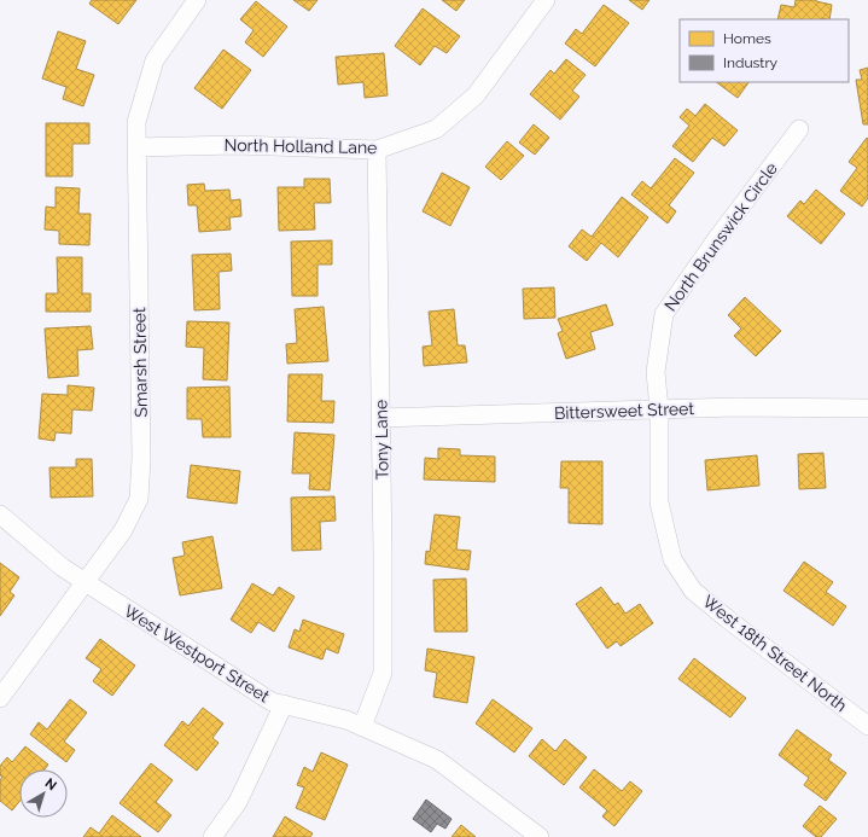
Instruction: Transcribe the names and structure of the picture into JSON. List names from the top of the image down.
{
  "streets": {
    "street": [
      "North Holland Lane",
      "North Brunswick Circle",
      "Smarsh Street",
      "Bittersweet Street",
      "Tony Lane",
      "West Westport Street",
      "West 18th Street North"
    ]
  },
  "crossings": [
    ["North Holland Lane", "Smarsh Street"],
    ["North Holland Lane", "Tony Lane"],
    ["North Brunswick Circle", "Bittersweet Street"],
    ["North Brunswick Circle", "West 18th Street North"],
    ["Smarsh Street", "West Westport Street"],
    ["Bittersweet Street", "Tony Lane"],
    ["Bittersweet Street", "West 18th Street North"],
    ["Tony Lane", "West Westport Street"]
  ],
  "legend": ["Homes", "Industry"],
  "north": "top right"
}
